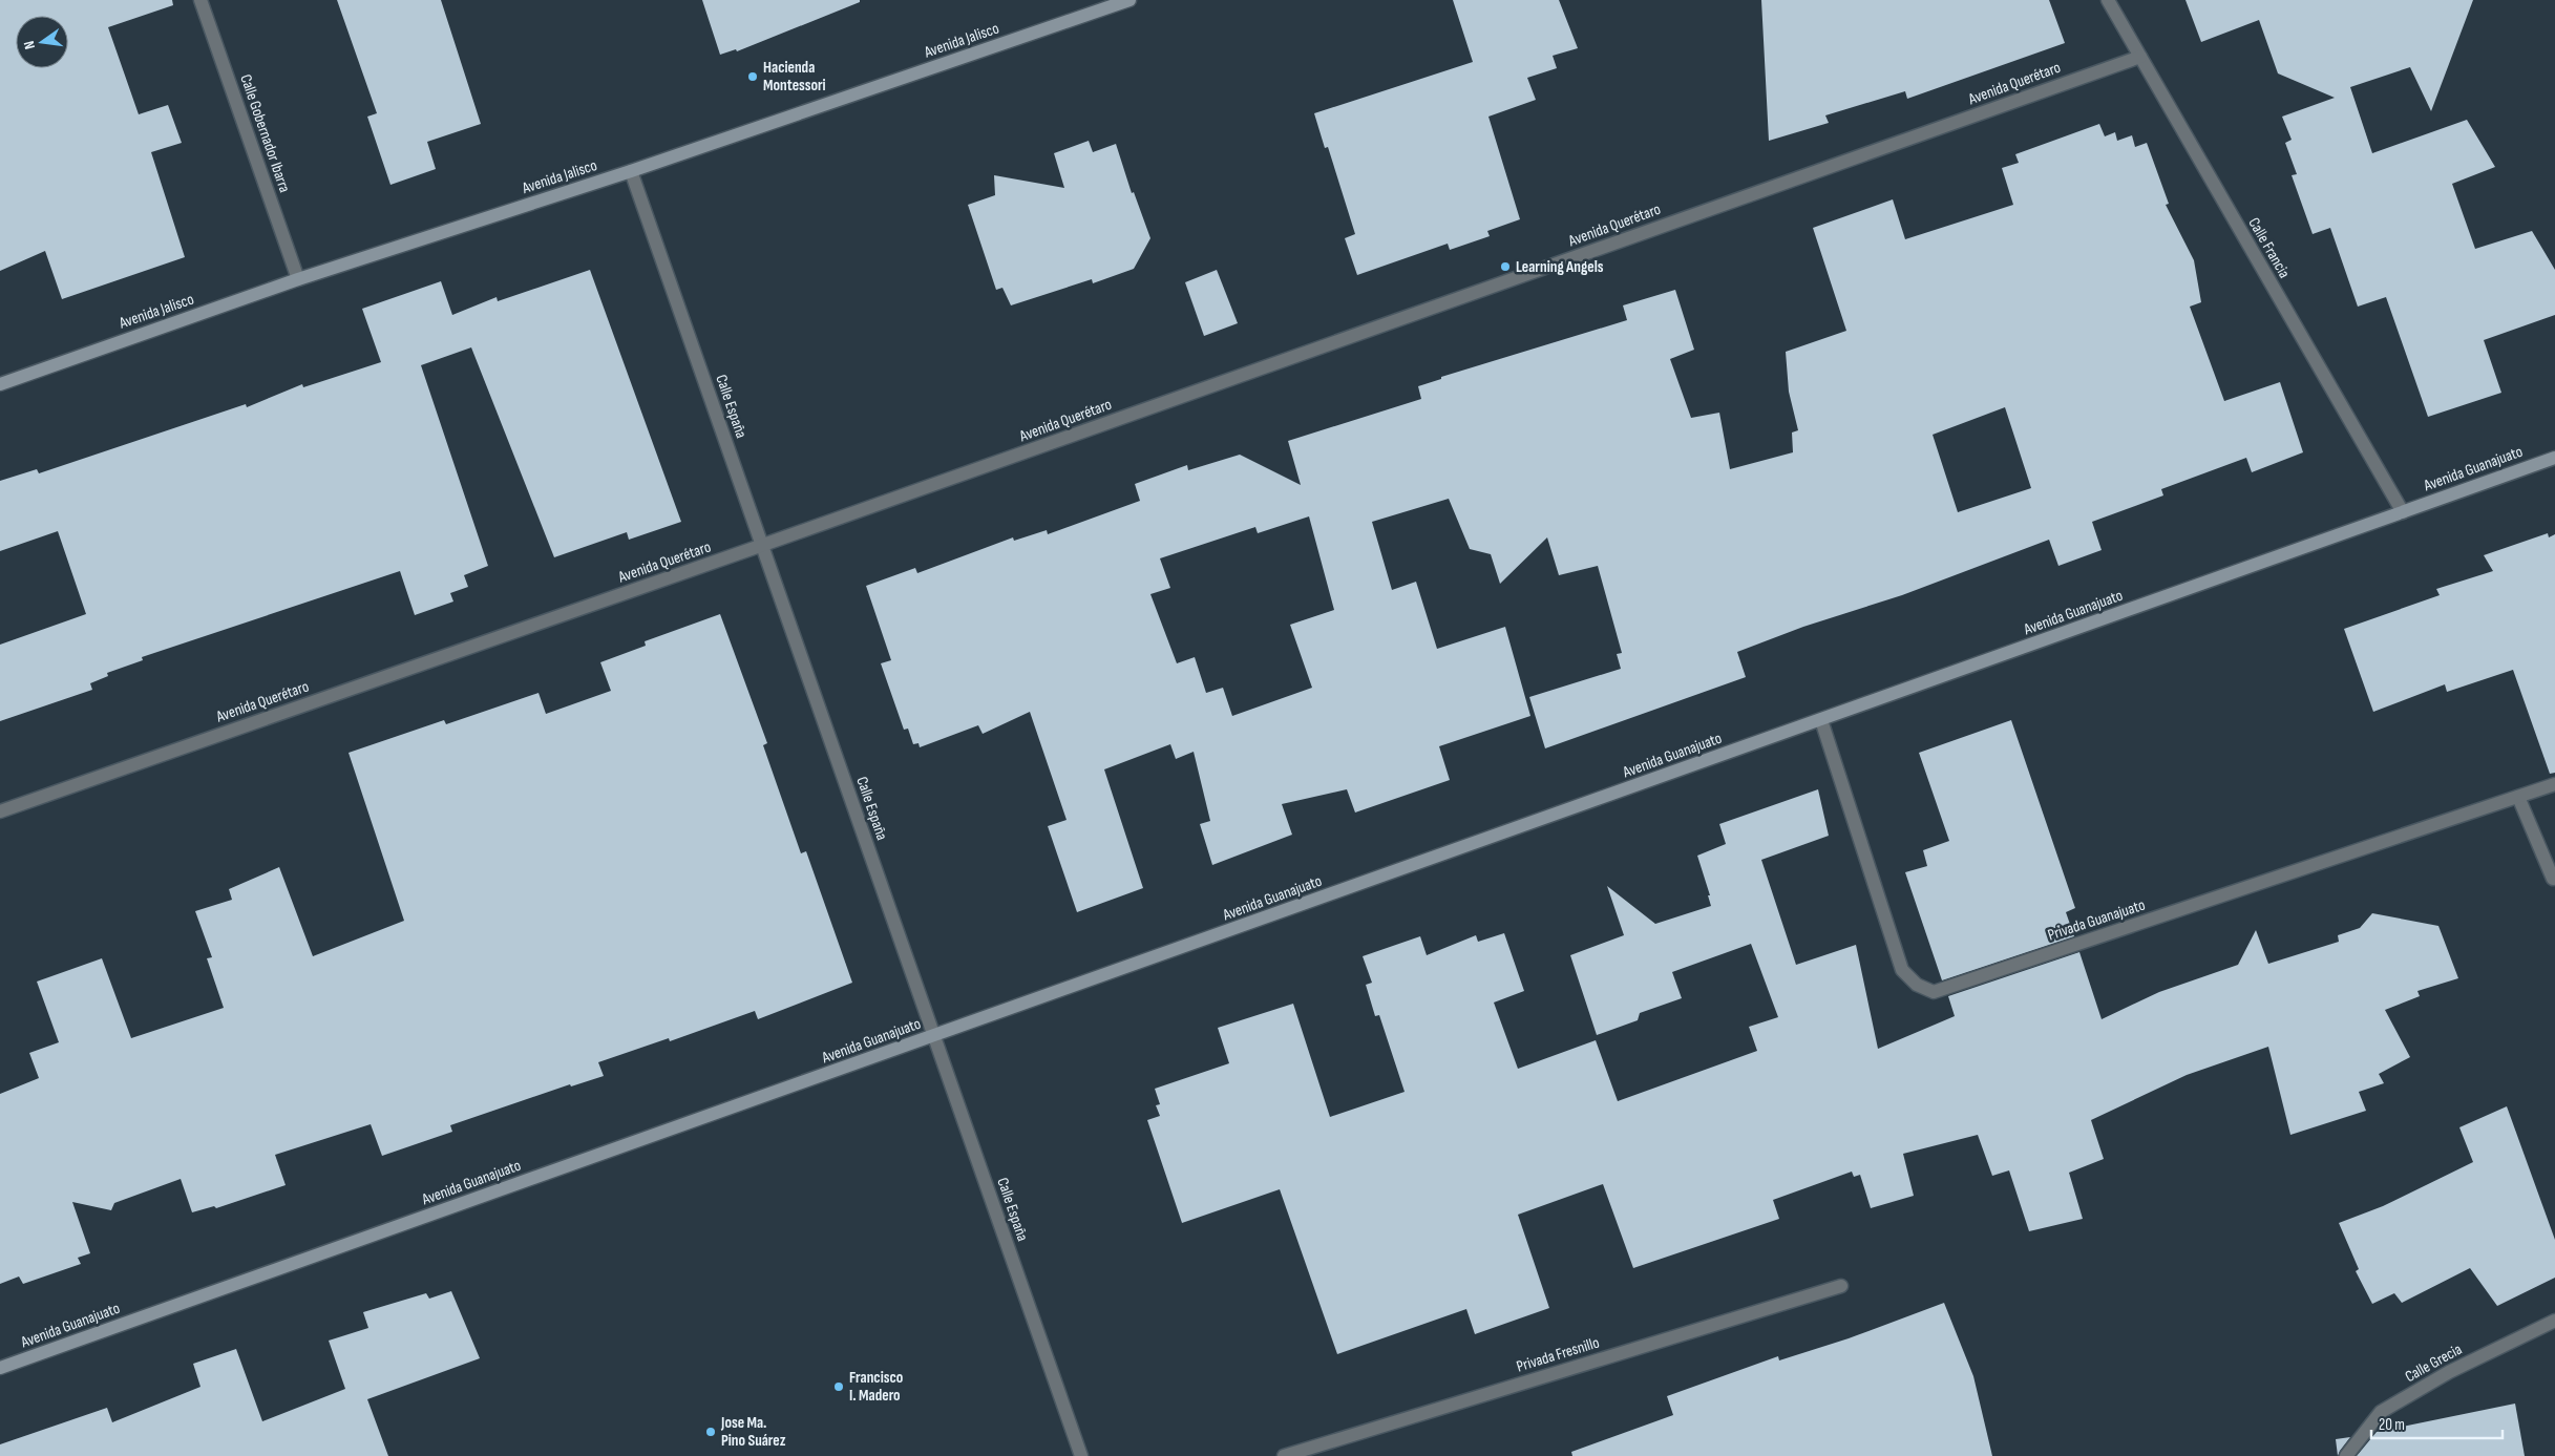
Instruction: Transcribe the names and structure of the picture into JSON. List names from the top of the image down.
{
  "streets": {
    "street": [
      "Avenida Jalisco",
      "Avenida Querétaro",
      "Calle Gobernador Ibarra",
      "Calle Francia",
      "Calle España",
      "Avenida Guanajuato",
      "Privada Guanajuato",
      "Privada Fresnillo",
      "Calle Grecia"
    ]
  },
  "crossings": [
    ["Avenida Jalisco", "Calle Gobernador Ibarra"],
    ["Avenida Jalisco", "Calle España"],
    ["Avenida Querétaro", "Calle Francia"],
    ["Avenida Querétaro", "Calle España"],
    ["Calle Francia", "Avenida Guanajuato"],
    ["Calle España", "Avenida Guanajuato"],
    ["Avenida Guanajuato", "Privada Guanajuato"]
  ],
  "places": [
    "Hacienda Montessori",
    "Learning Angels",
    "Francisco I. Madero",
    "Jose Ma. Pino Suárez"
  ],
  "scale_bar": "20 m",
  "north": "left"
}
